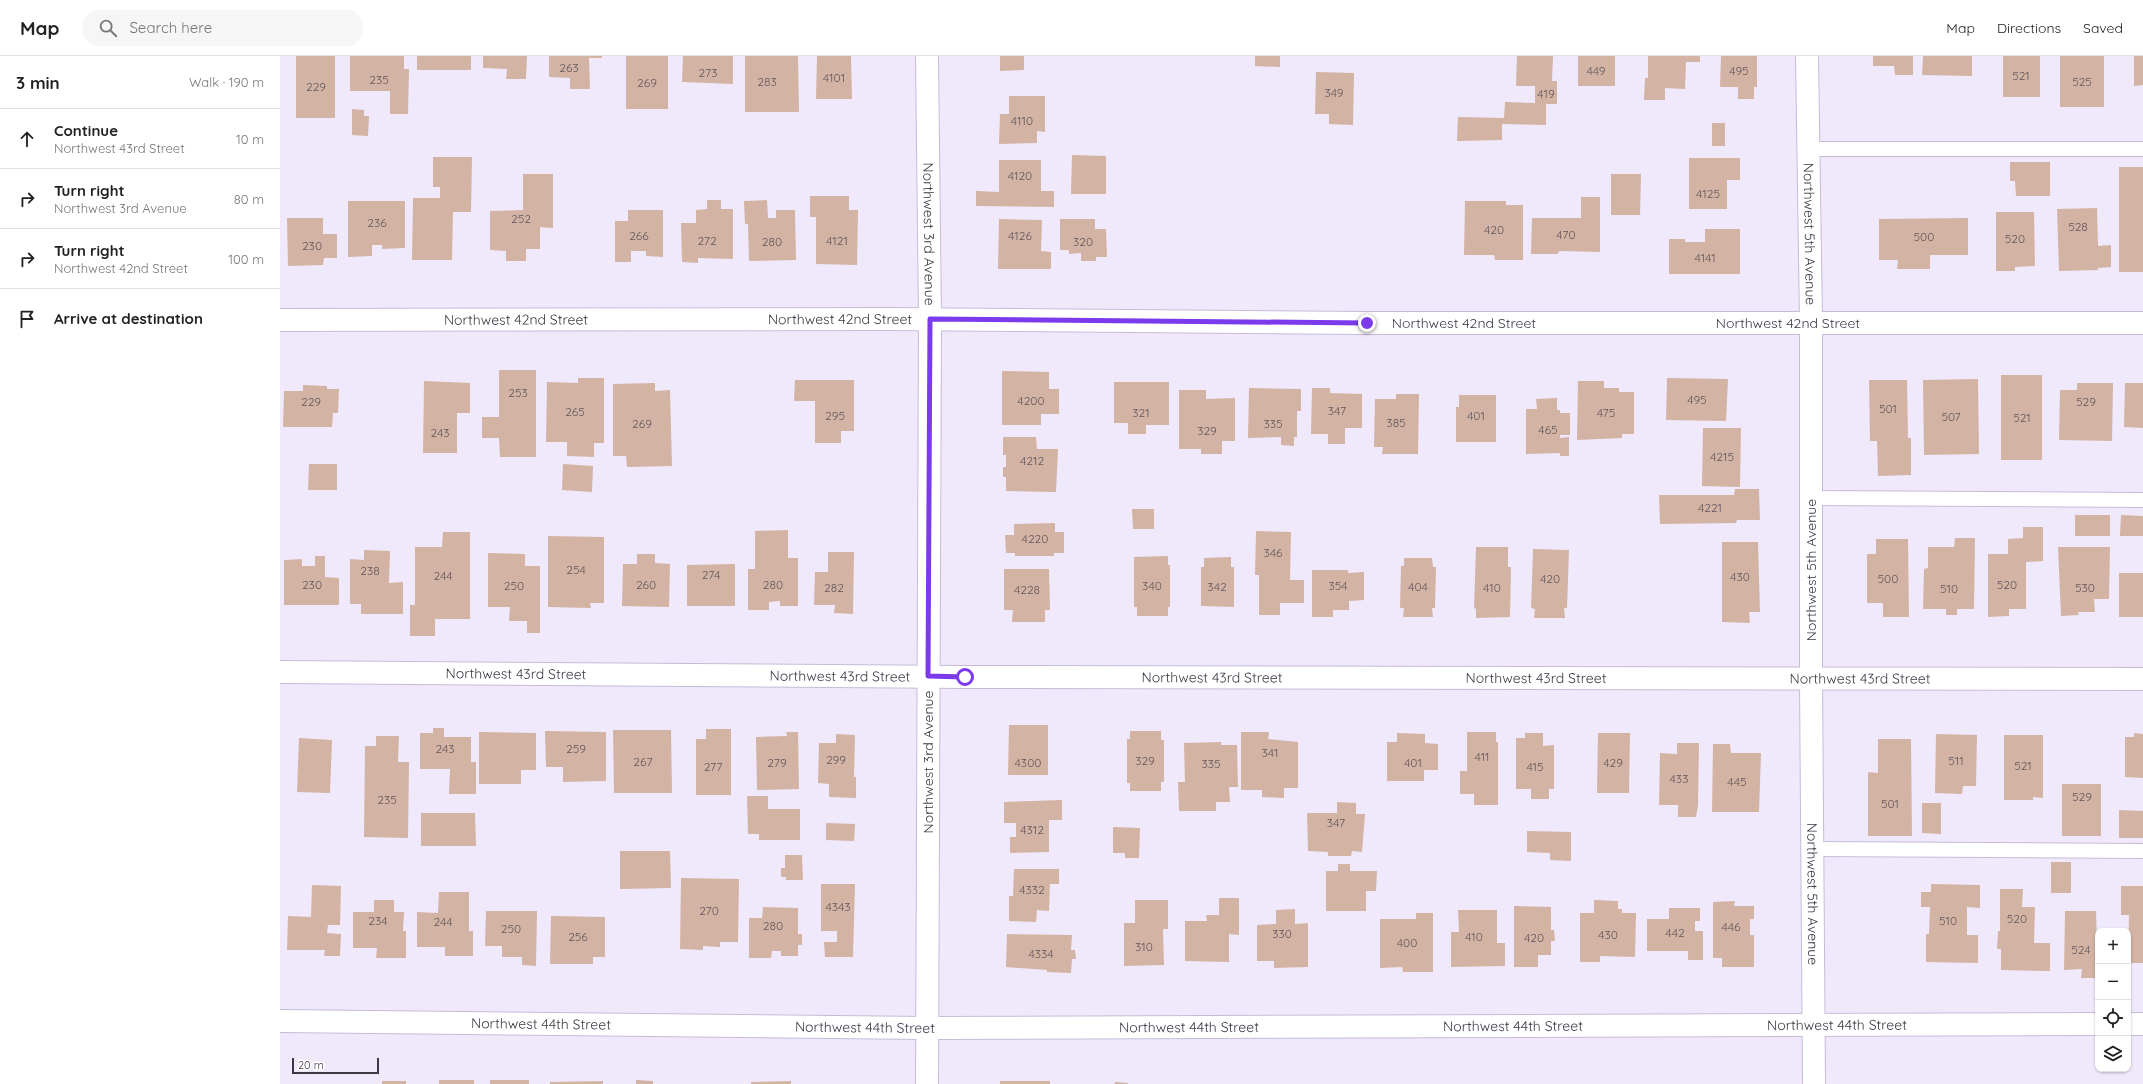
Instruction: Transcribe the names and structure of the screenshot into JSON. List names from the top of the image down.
{
  "streets": {
    "street": [
      "Northwest 3rd Avenue",
      "Northwest 5th Avenue",
      "Northwest 42nd Street",
      "Northwest 43rd Street",
      "Northwest 44th Street"
    ]
  },
  "crossings": [
    ["Northwest 3rd Avenue", "Northwest 42nd Street"],
    ["Northwest 3rd Avenue", "Northwest 43rd Street"],
    ["Northwest 3rd Avenue", "Northwest 44th Street"],
    ["Northwest 5th Avenue", "Northwest 42nd Street"],
    ["Northwest 5th Avenue", "Northwest 43rd Street"],
    ["Northwest 5th Avenue", "Northwest 44th Street"]
  ],
  "house_numbers": [
    "263",
    "449",
    "495",
    "273",
    "521",
    "4101",
    "235",
    "283",
    "525",
    "269",
    "229",
    "349",
    "419",
    "4110",
    "4120",
    "4125",
    "252",
    "236",
    "528",
    "420",
    "470",
    "266",
    "4126",
    "500",
    "520",
    "272",
    "4121",
    "280",
    "320",
    "230",
    "4141",
    "253",
    "495",
    "4200",
    "229",
    "529",
    "501",
    "347",
    "265",
    "321",
    "475",
    "295",
    "401",
    "507",
    "521",
    "385",
    "269",
    "335",
    "465",
    "329",
    "243",
    "4215",
    "4212",
    "4221",
    "4220",
    "346",
    "254",
    "238",
    "274",
    "244",
    "430",
    "420",
    "500",
    "230",
    "260",
    "280",
    "520",
    "250",
    "340",
    "354",
    "342",
    "404",
    "282",
    "410",
    "530",
    "510",
    "4228",
    "243",
    "259",
    "341",
    "411",
    "299",
    "329",
    "511",
    "267",
    "279",
    "4300",
    "401",
    "429",
    "335",
    "521",
    "277",
    "415",
    "433",
    "445",
    "529",
    "235",
    "501",
    "347",
    "4312",
    "4332",
    "4343",
    "270",
    "520",
    "234",
    "510",
    "244",
    "280",
    "446",
    "250",
    "442",
    "330",
    "430",
    "256",
    "410",
    "420",
    "400",
    "310",
    "524",
    "4334"
  ],
  "scale_bar": "20 m",
  "page": {
    "header": "Map",
    "search": "Search here",
    "nav": ["Map", "Directions", "Saved"],
    "heading": ["3 min", "Walk · 190 m"],
    "list": [
      ["Continue", "Northwest 43rd Street", "10 m"],
      ["Turn right", "Northwest 3rd Avenue", "80 m"],
      ["Turn right", "Northwest 42nd Street", "100 m"],
      "Arrive at destination"
    ],
    "map_buttons": ["+", "−"],
    "scale": "20 m"
  }
}
